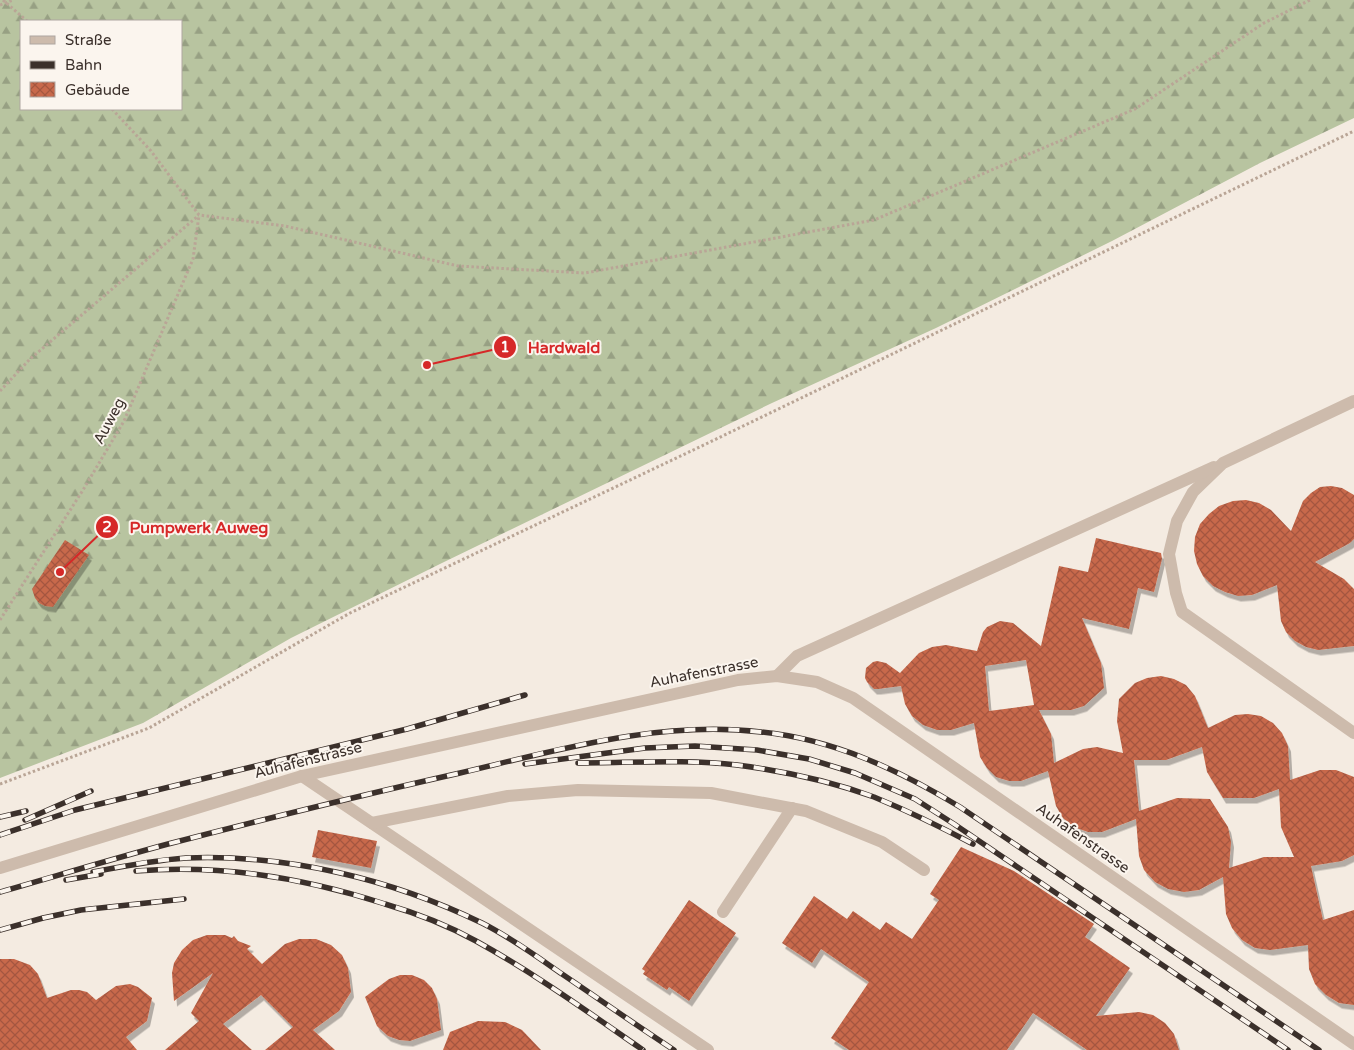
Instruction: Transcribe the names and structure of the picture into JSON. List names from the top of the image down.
{
  "streets": {
    "street": ["Auhafenstrasse"],
    "path": ["Auweg"]
  },
  "places": ["Hardwald", "Pumpwerk Auweg"],
  "legend": ["Straße", "Bahn", "Gebäude"]
}
